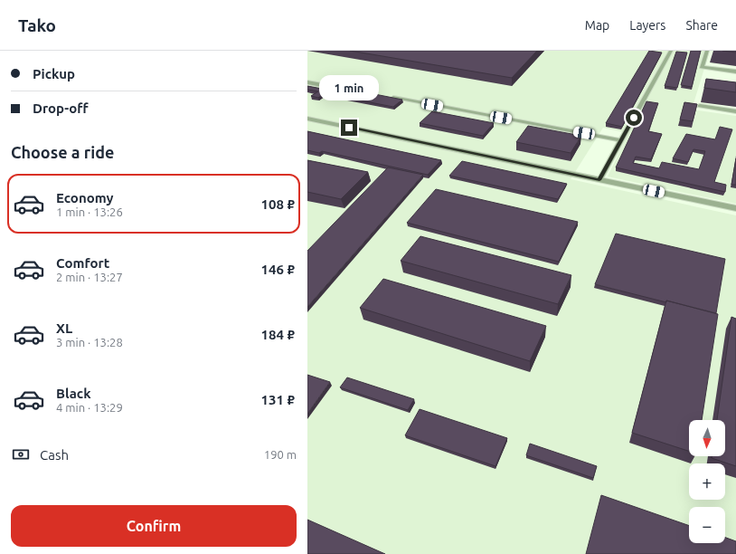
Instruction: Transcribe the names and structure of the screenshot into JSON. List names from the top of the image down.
{
  "north": "bottom",
  "page": {
    "header": "Tako",
    "nav": ["Map", "Layers", "Share"],
    "banner": ["Pickup", "Drop-off"],
    "bubble": "1 min",
    "heading": "Choose a ride",
    "list": [
      {
        "name": "Economy",
        "note": "1 min · 13:26",
        "value": "108 ₽"
      },
      {
        "name": "Comfort",
        "note": "2 min · 13:27",
        "value": "146 ₽"
      },
      {
        "name": "XL",
        "note": "3 min · 13:28",
        "value": "184 ₽"
      },
      {
        "name": "Black",
        "note": "4 min · 13:29",
        "value": "131 ₽"
      }
    ],
    "map_buttons": ["+", "−"],
    "pay": ["Cash", "190 m"],
    "buttons": "Confirm"
  }
}
